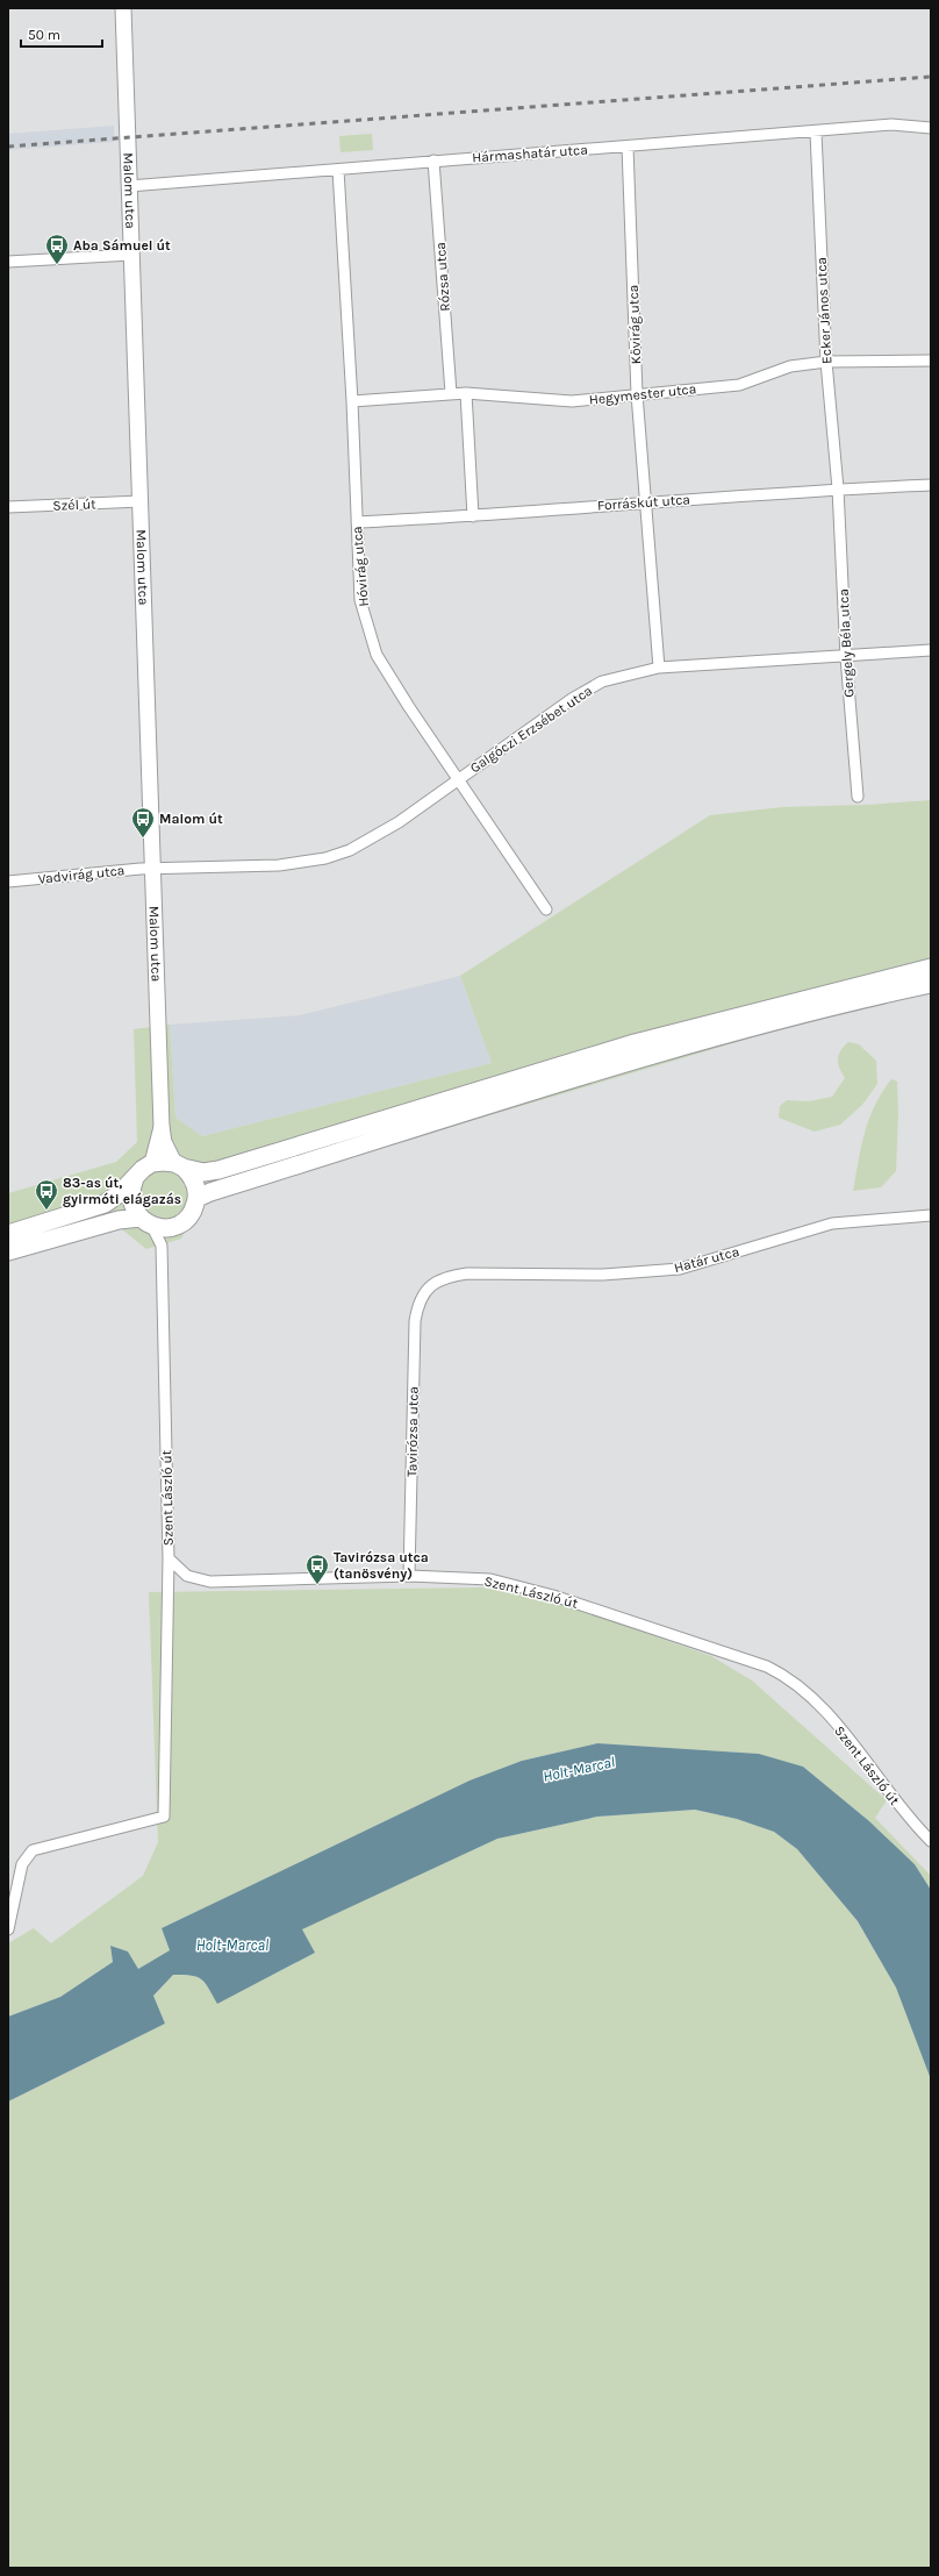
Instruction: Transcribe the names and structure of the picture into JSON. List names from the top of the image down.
{
  "streets": {
    "main road": ["Malom utca"],
    "street": [
      "Hármashatár utca",
      "Rózsa utca",
      "Ecker János utca",
      "Kővirág utca",
      "Hegymester utca",
      "Forráskút utca",
      "Szél út",
      "Hóvirág utca",
      "Gergely Béla utca",
      "Galgóczi Erzsébet utca",
      "Vadvirág utca",
      "Határ utca",
      "Tavirózsa utca",
      "Szent László út"
    ]
  },
  "crossings": [
    ["Hármashatár utca", "Malom utca"],
    ["Hármashatár utca", "Rózsa utca"],
    ["Hármashatár utca", "Ecker János utca"],
    ["Hármashatár utca", "Kővirág utca"],
    ["Hármashatár utca", "Hóvirág utca"],
    ["Malom utca", "Szél út"],
    ["Malom utca", "Galgóczi Erzsébet utca"],
    ["Malom utca", "Vadvirág utca"],
    ["Rózsa utca", "Hegymester utca"],
    ["Ecker János utca", "Hegymester utca"],
    ["Ecker János utca", "Forráskút utca"],
    ["Ecker János utca", "Gergely Béla utca"],
    ["Kővirág utca", "Hegymester utca"],
    ["Kővirág utca", "Forráskút utca"],
    ["Kővirág utca", "Galgóczi Erzsébet utca"],
    ["Hegymester utca", "Hóvirág utca"],
    ["Forráskút utca", "Hóvirág utca"],
    ["Forráskút utca", "Gergely Béla utca"],
    ["Hóvirág utca", "Galgóczi Erzsébet utca"],
    ["Gergely Béla utca", "Galgóczi Erzsébet utca"],
    ["Galgóczi Erzsébet utca", "Vadvirág utca"],
    ["Határ utca", "Tavirózsa utca"],
    ["Tavirózsa utca", "Szent László út"]
  ],
  "water": ["Holt-Marcal"],
  "places": {
    "bus stop": [
      "Aba Sámuel út",
      "Malom út",
      "83-as út, gyirmóti elágazás",
      "Tavirózsa utca (tanösvény)"
    ]
  },
  "scale_bar": "50 m"
}
